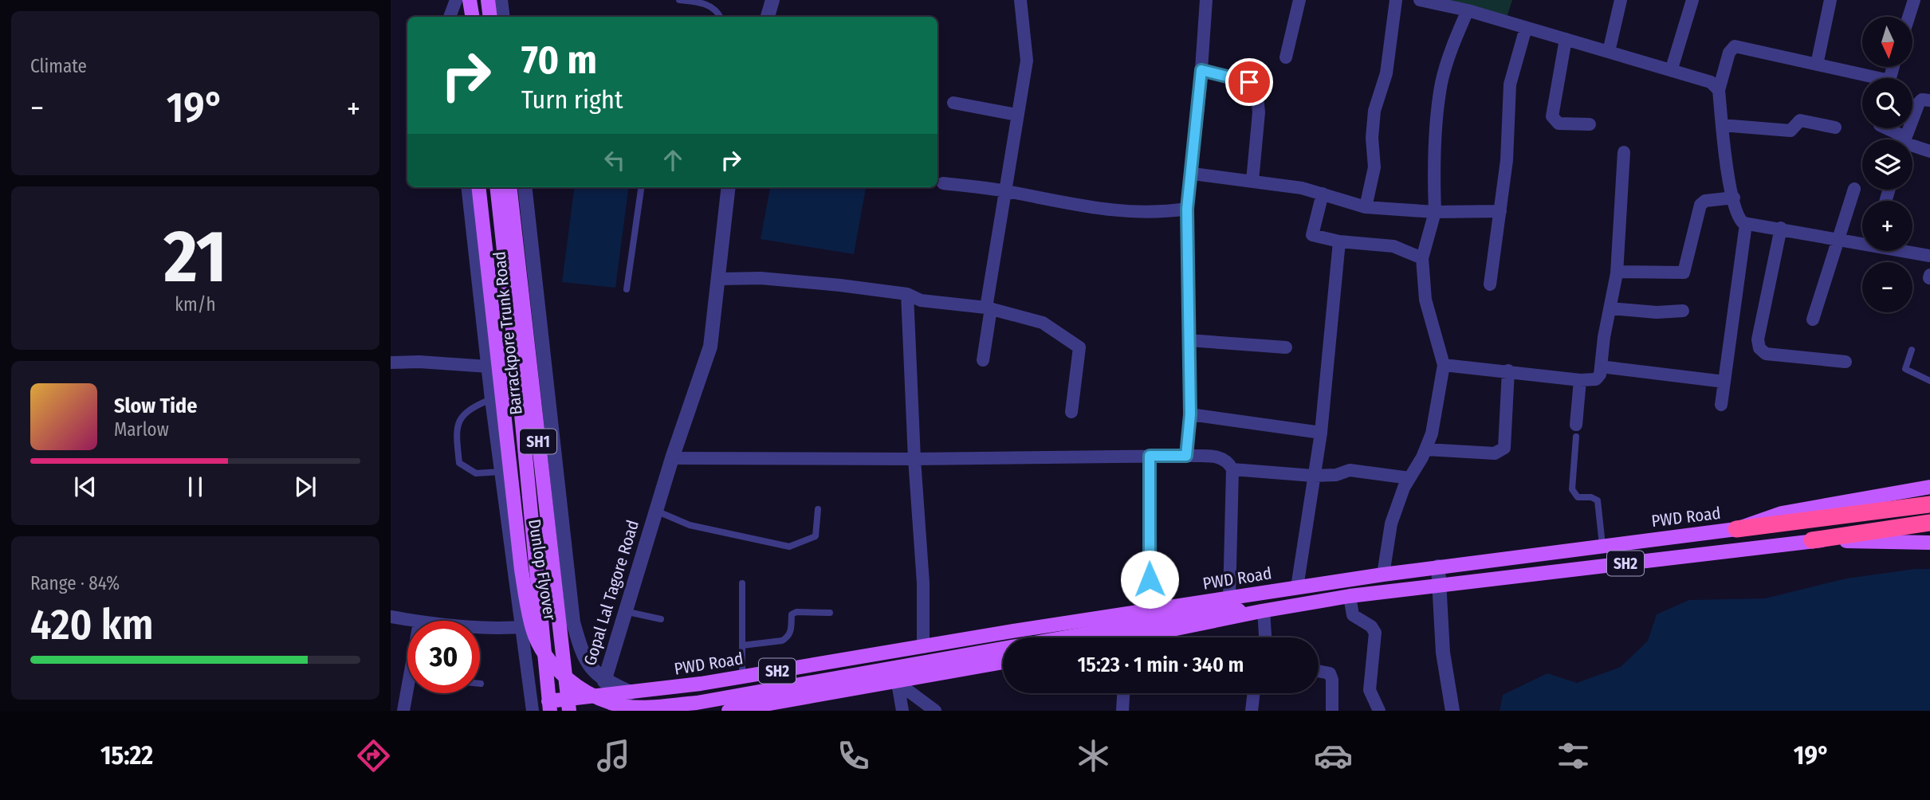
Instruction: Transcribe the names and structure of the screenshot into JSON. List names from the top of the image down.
{
  "streets": {
    "main road": [
      "Barrackpore Trunk Road",
      "SH1",
      "PWD Road",
      "SH2",
      "Dunlop Flyover"
    ],
    "street": ["Gopal Lal Tagore Road"]
  },
  "crossings": [
    ["Barrackpore Trunk Road", "PWD Road"],
    ["SH2", "Dunlop Flyover"]
  ],
  "north": "bottom",
  "page": {
    "tile": [
      "Climate",
      ["21", "km/h"],
      ["Range · 84%", "420 km"]
    ],
    "map_buttons": ["+", "−"],
    "turn": ["70 m", "Turn right"],
    "heat": ["−", "19°", "+"],
    "song": ["Slow Tide", "Marlow"],
    "limit": "30",
    "trip": "15:23 · 1 min · 340 m",
    "tabs": ["15:22", "19°"]
  }
}
